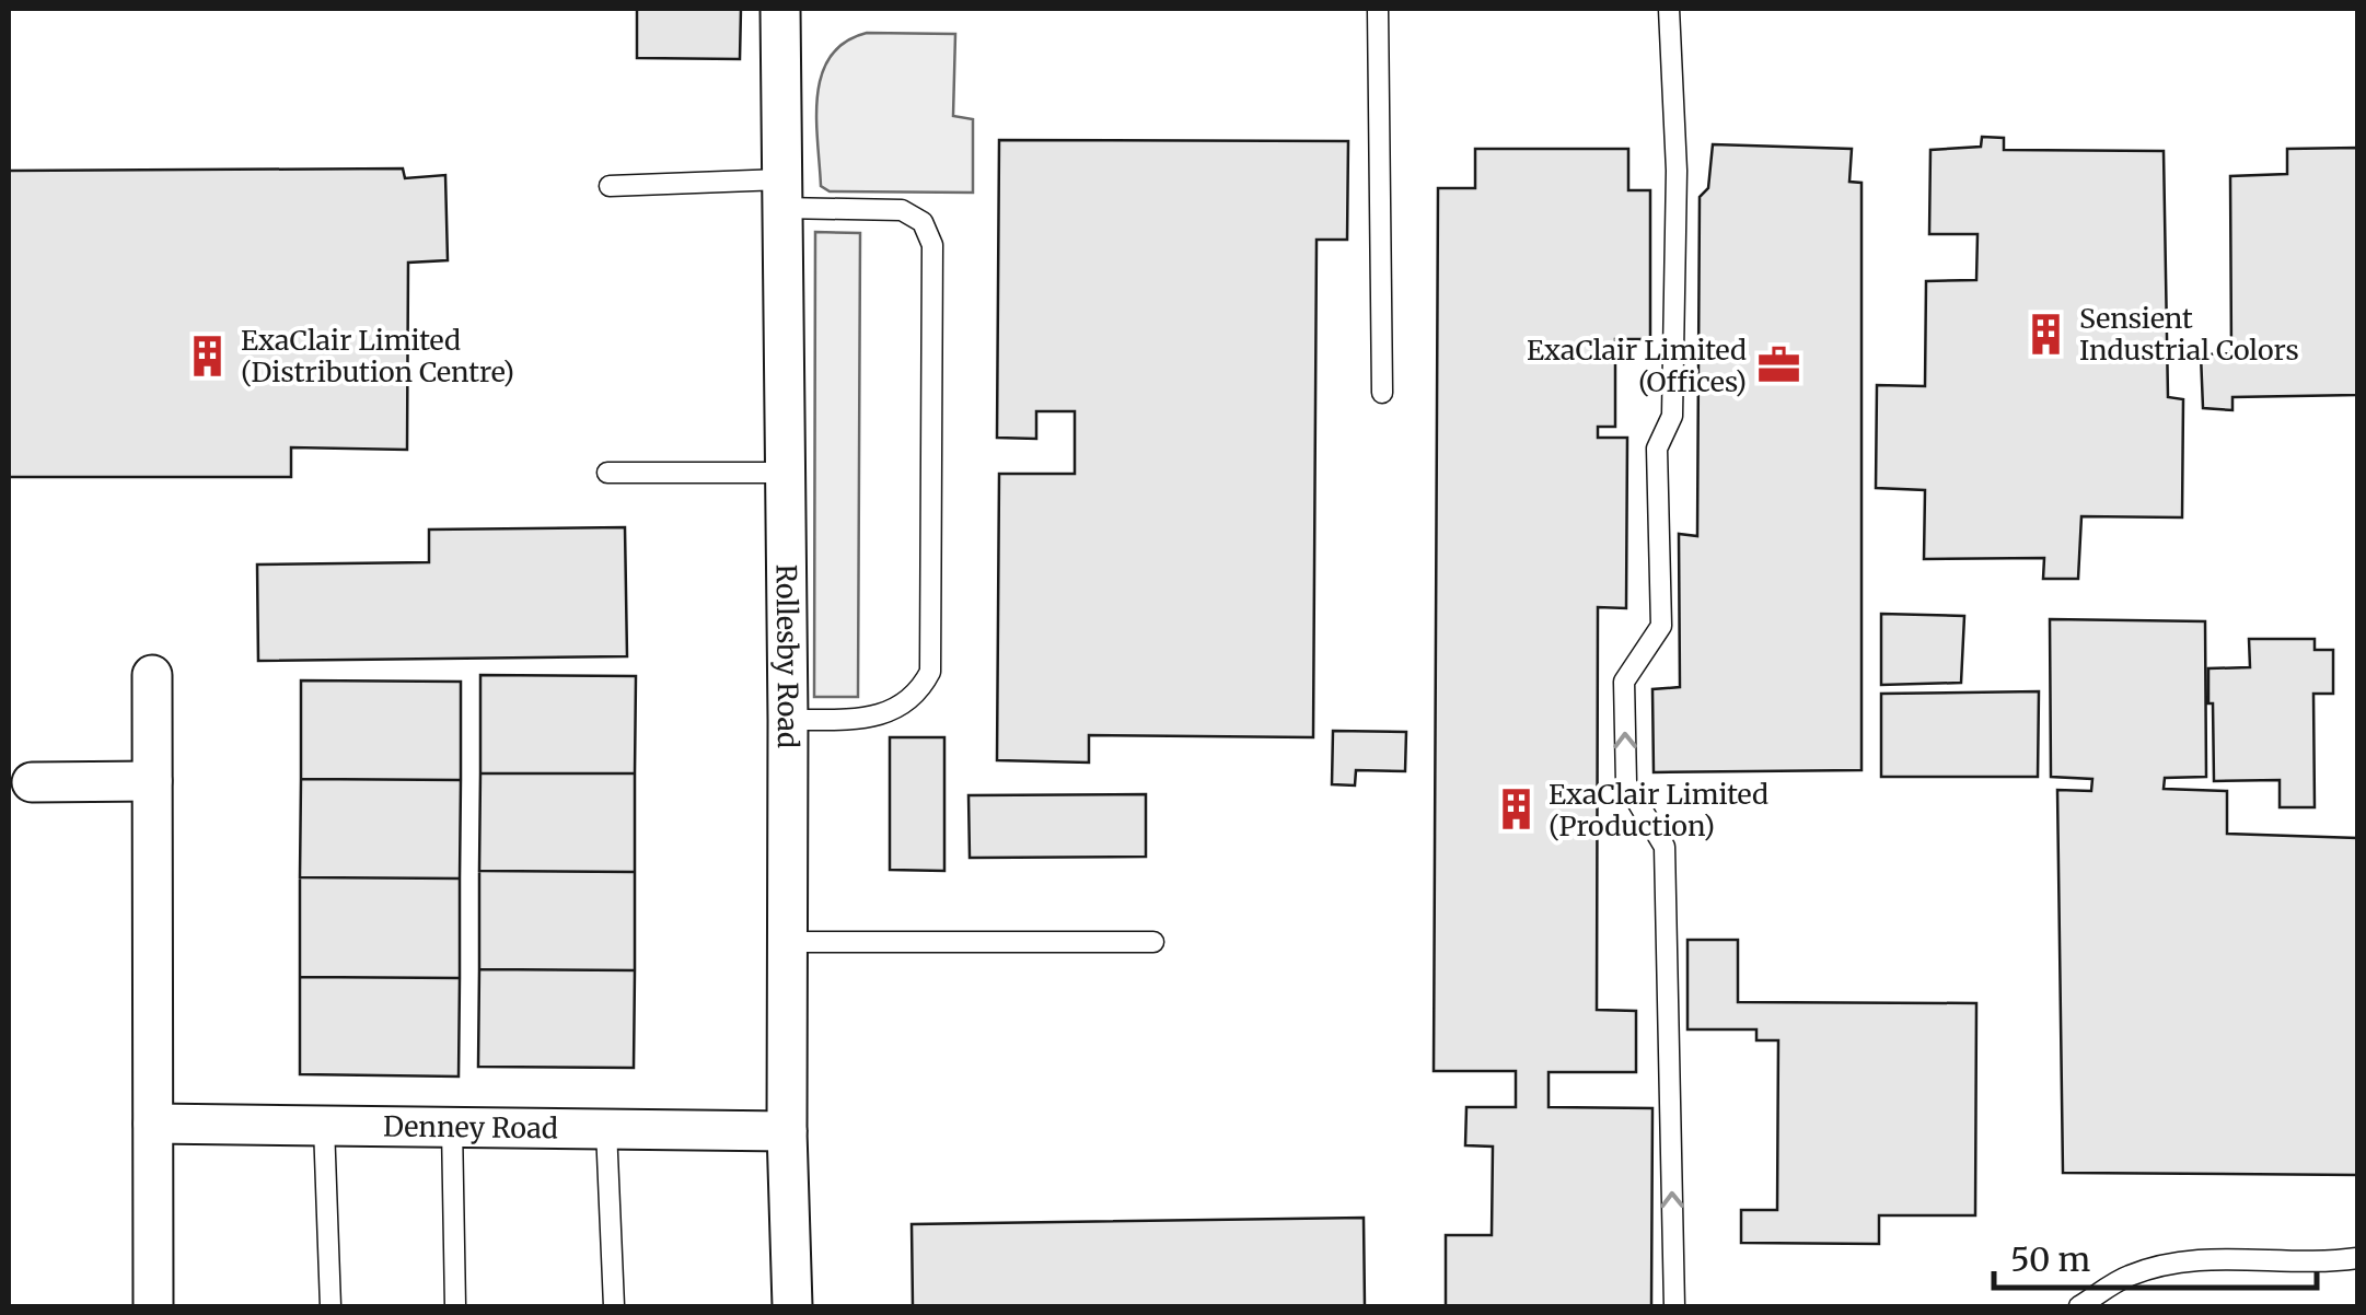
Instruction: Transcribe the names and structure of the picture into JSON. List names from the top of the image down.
{
  "streets": {
    "street": ["Rollesby Road", "Denney Road"]
  },
  "crossings": [
    ["Rollesby Road", "Denney Road"]
  ],
  "places": {
    "building": ["Sensient Industrial Colors", "ExaClair Limited (Distribution Centre)", "ExaClair Limited (Production)"],
    "office": ["ExaClair Limited (Offices)"]
  },
  "scale_bar": "50 m"
}
